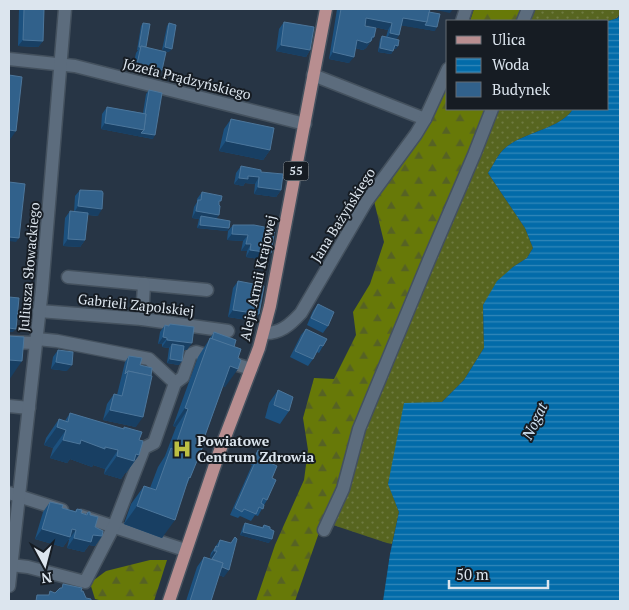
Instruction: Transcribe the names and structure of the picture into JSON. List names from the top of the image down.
{
  "streets": {
    "main road": ["55", "Aleja Armii Krajowej"],
    "street": [
      "Józefa Prądzyńskiego",
      "Jana Bażyńskiego",
      "Juliusza Słowackiego",
      "Gabrieli Zapolskiej"
    ]
  },
  "crossings": [
    ["Józefa Prądzyńskiego", "Juliusza Słowackiego"],
    ["Józefa Prądzyńskiego", "Aleja Armii Krajowej"],
    ["Jana Bażyńskiego", "Aleja Armii Krajowej"],
    ["Juliusza Słowackiego", "Gabrieli Zapolskiej"]
  ],
  "water": ["Nogat"],
  "places": {
    "hospital": ["Powiatowe Centrum Zdrowia"]
  },
  "legend": ["Ulica", "Woda", "Budynek"],
  "scale_bar": "50 m",
  "north": "bottom"
}
